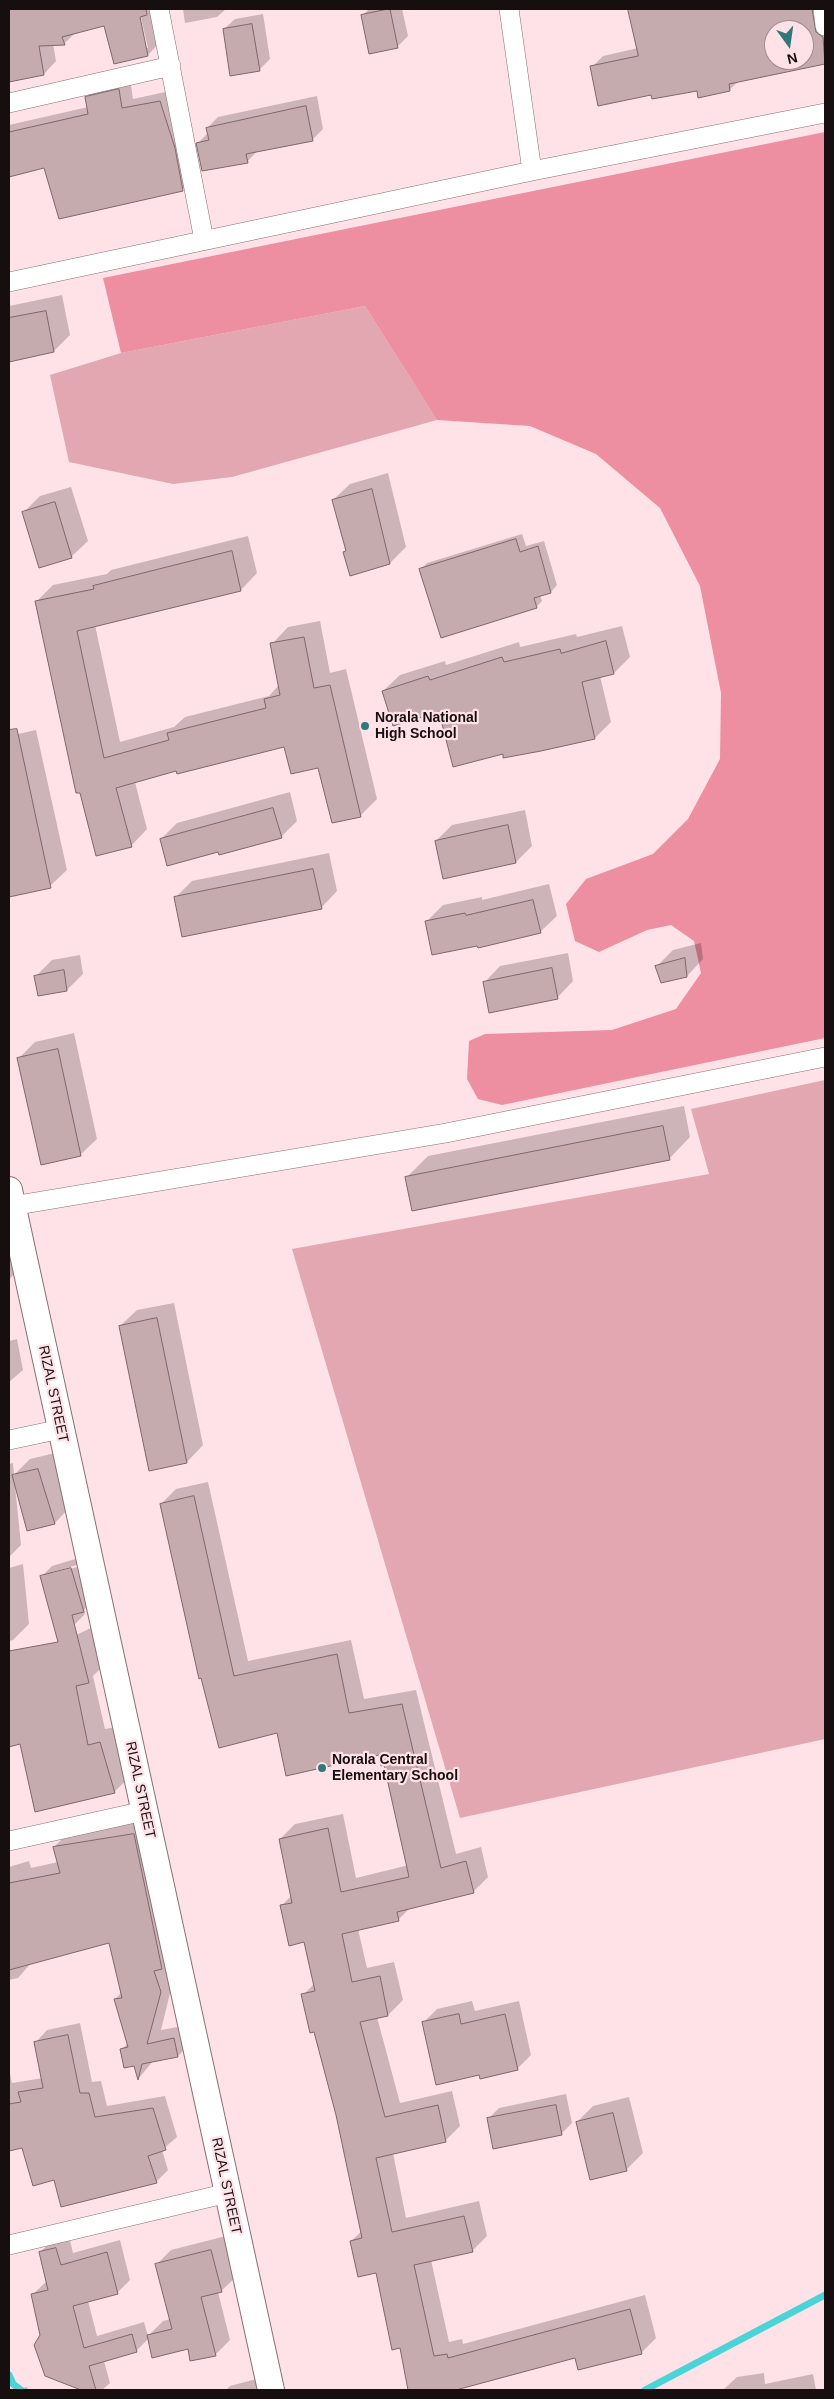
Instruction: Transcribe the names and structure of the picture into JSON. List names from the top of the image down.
{
  "streets": {
    "main road": ["RIZAL STREET"]
  },
  "places": ["Norala National High School", "Norala Central Elementary School"],
  "north": "bottom"
}
